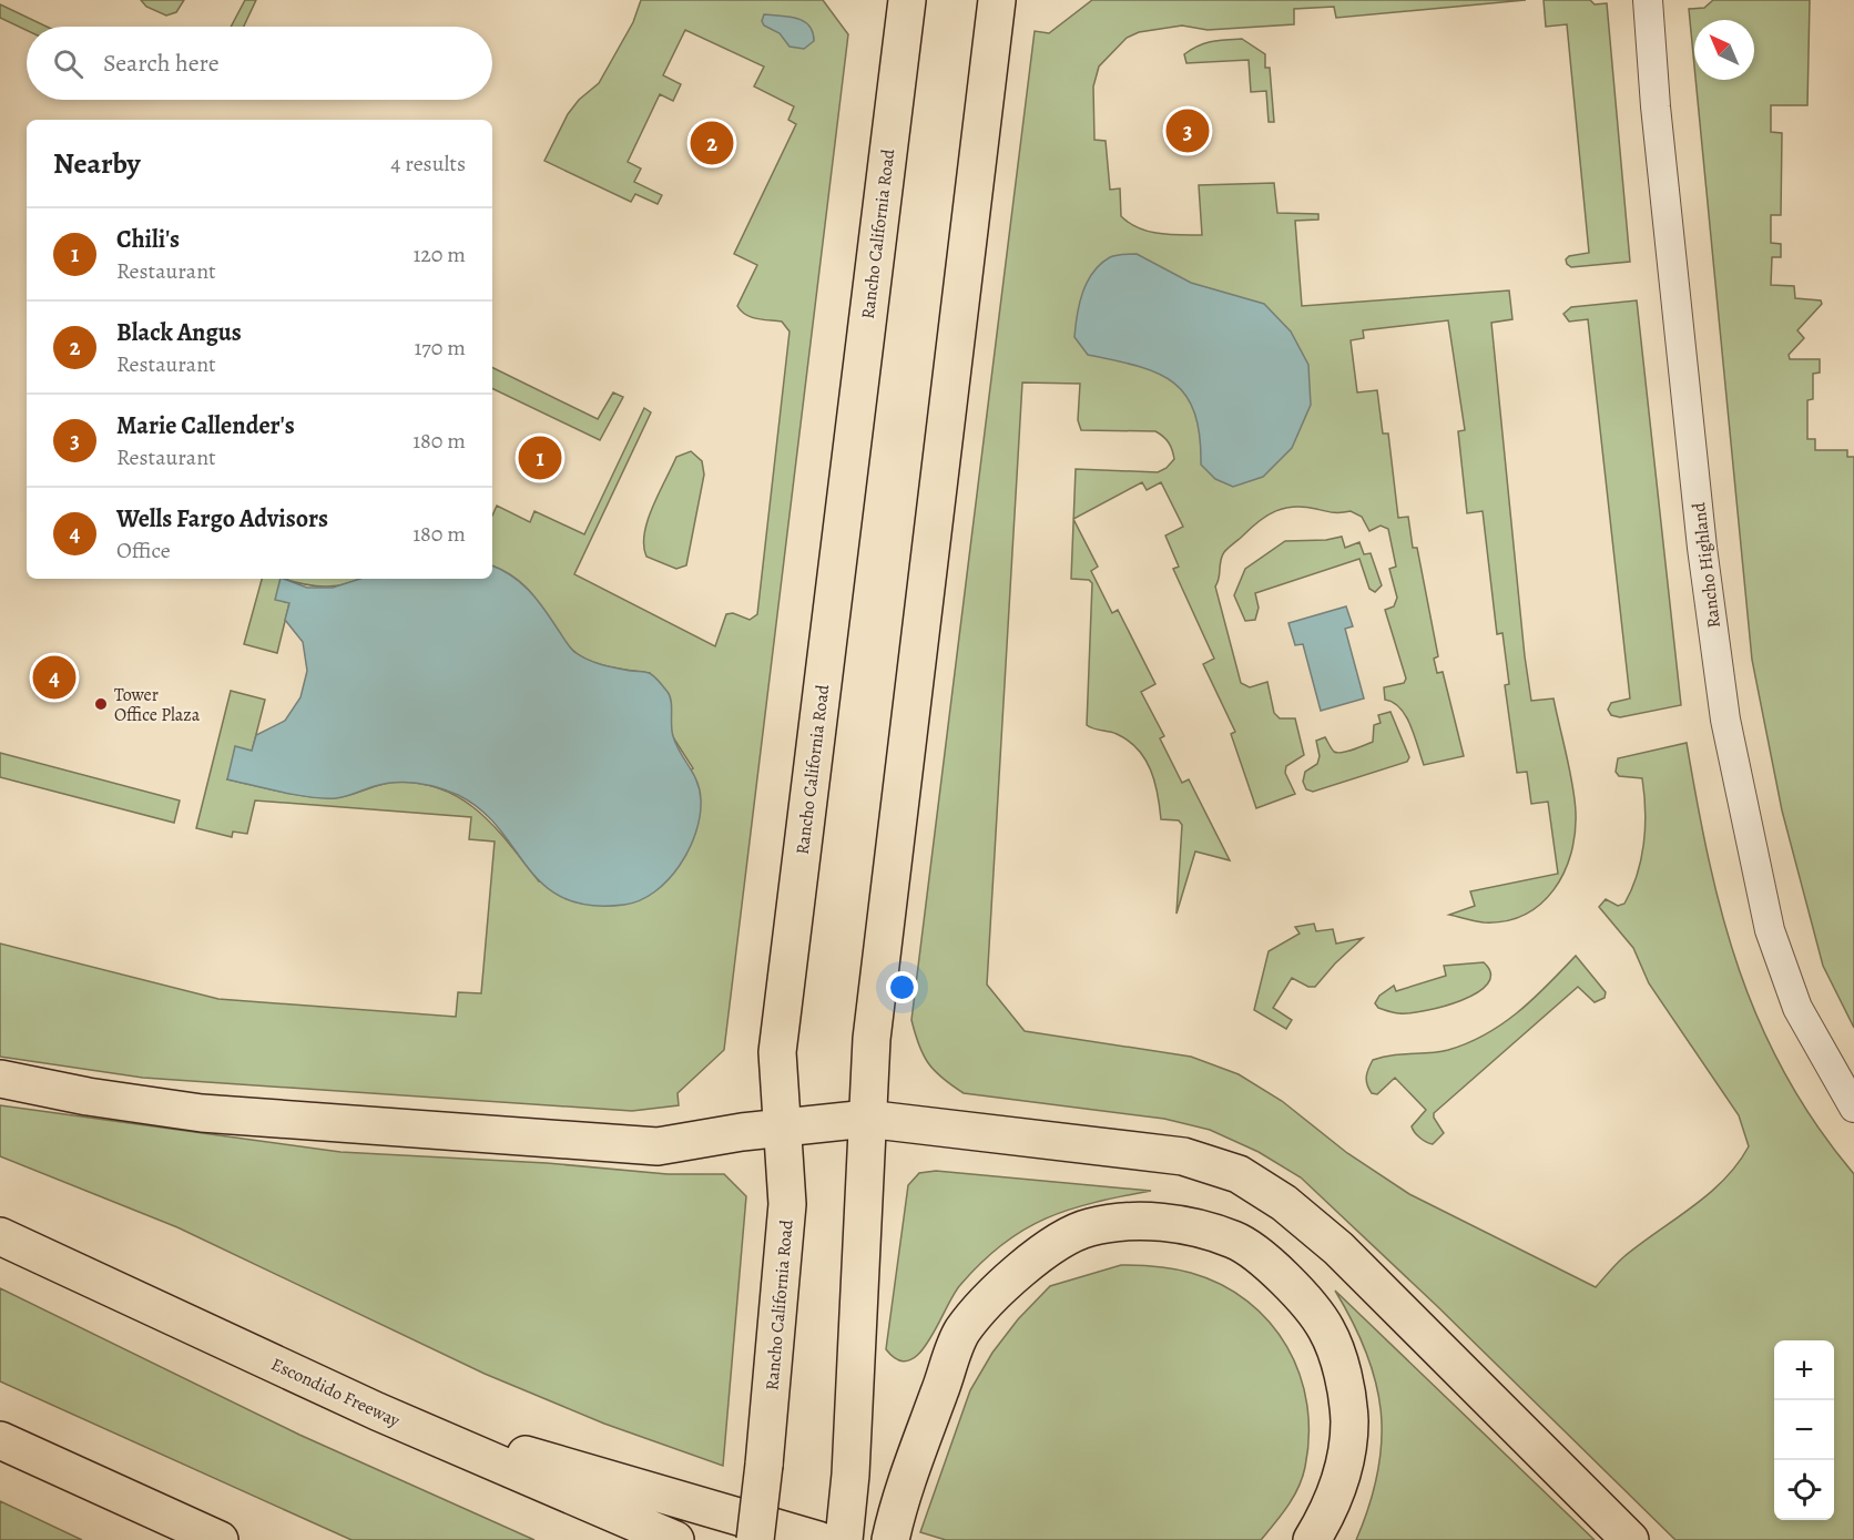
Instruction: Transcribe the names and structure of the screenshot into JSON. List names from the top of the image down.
{
  "streets": {
    "main road": ["Rancho California Road", "Escondido Freeway"],
    "street": ["Rancho Highland"]
  },
  "places": ["Tower Office Plaza"],
  "north": "top left",
  "page": {
    "search": "Search here",
    "pins": [
      "3",
      "2",
      "1",
      "4"
    ],
    "heading": ["Nearby", "4 results"],
    "list": [
      {
        "mark": "1",
        "name": "Chili's",
        "note": "Restaurant",
        "value": "120 m"
      },
      {
        "mark": "2",
        "name": "Black Angus",
        "note": "Restaurant",
        "value": "170 m"
      },
      {
        "mark": "3",
        "name": "Marie Callender's",
        "note": "Restaurant",
        "value": "180 m"
      },
      {
        "mark": "4",
        "name": "Wells Fargo Advisors",
        "note": "Office",
        "value": "180 m"
      }
    ],
    "map_buttons": ["+", "−"]
  }
}
